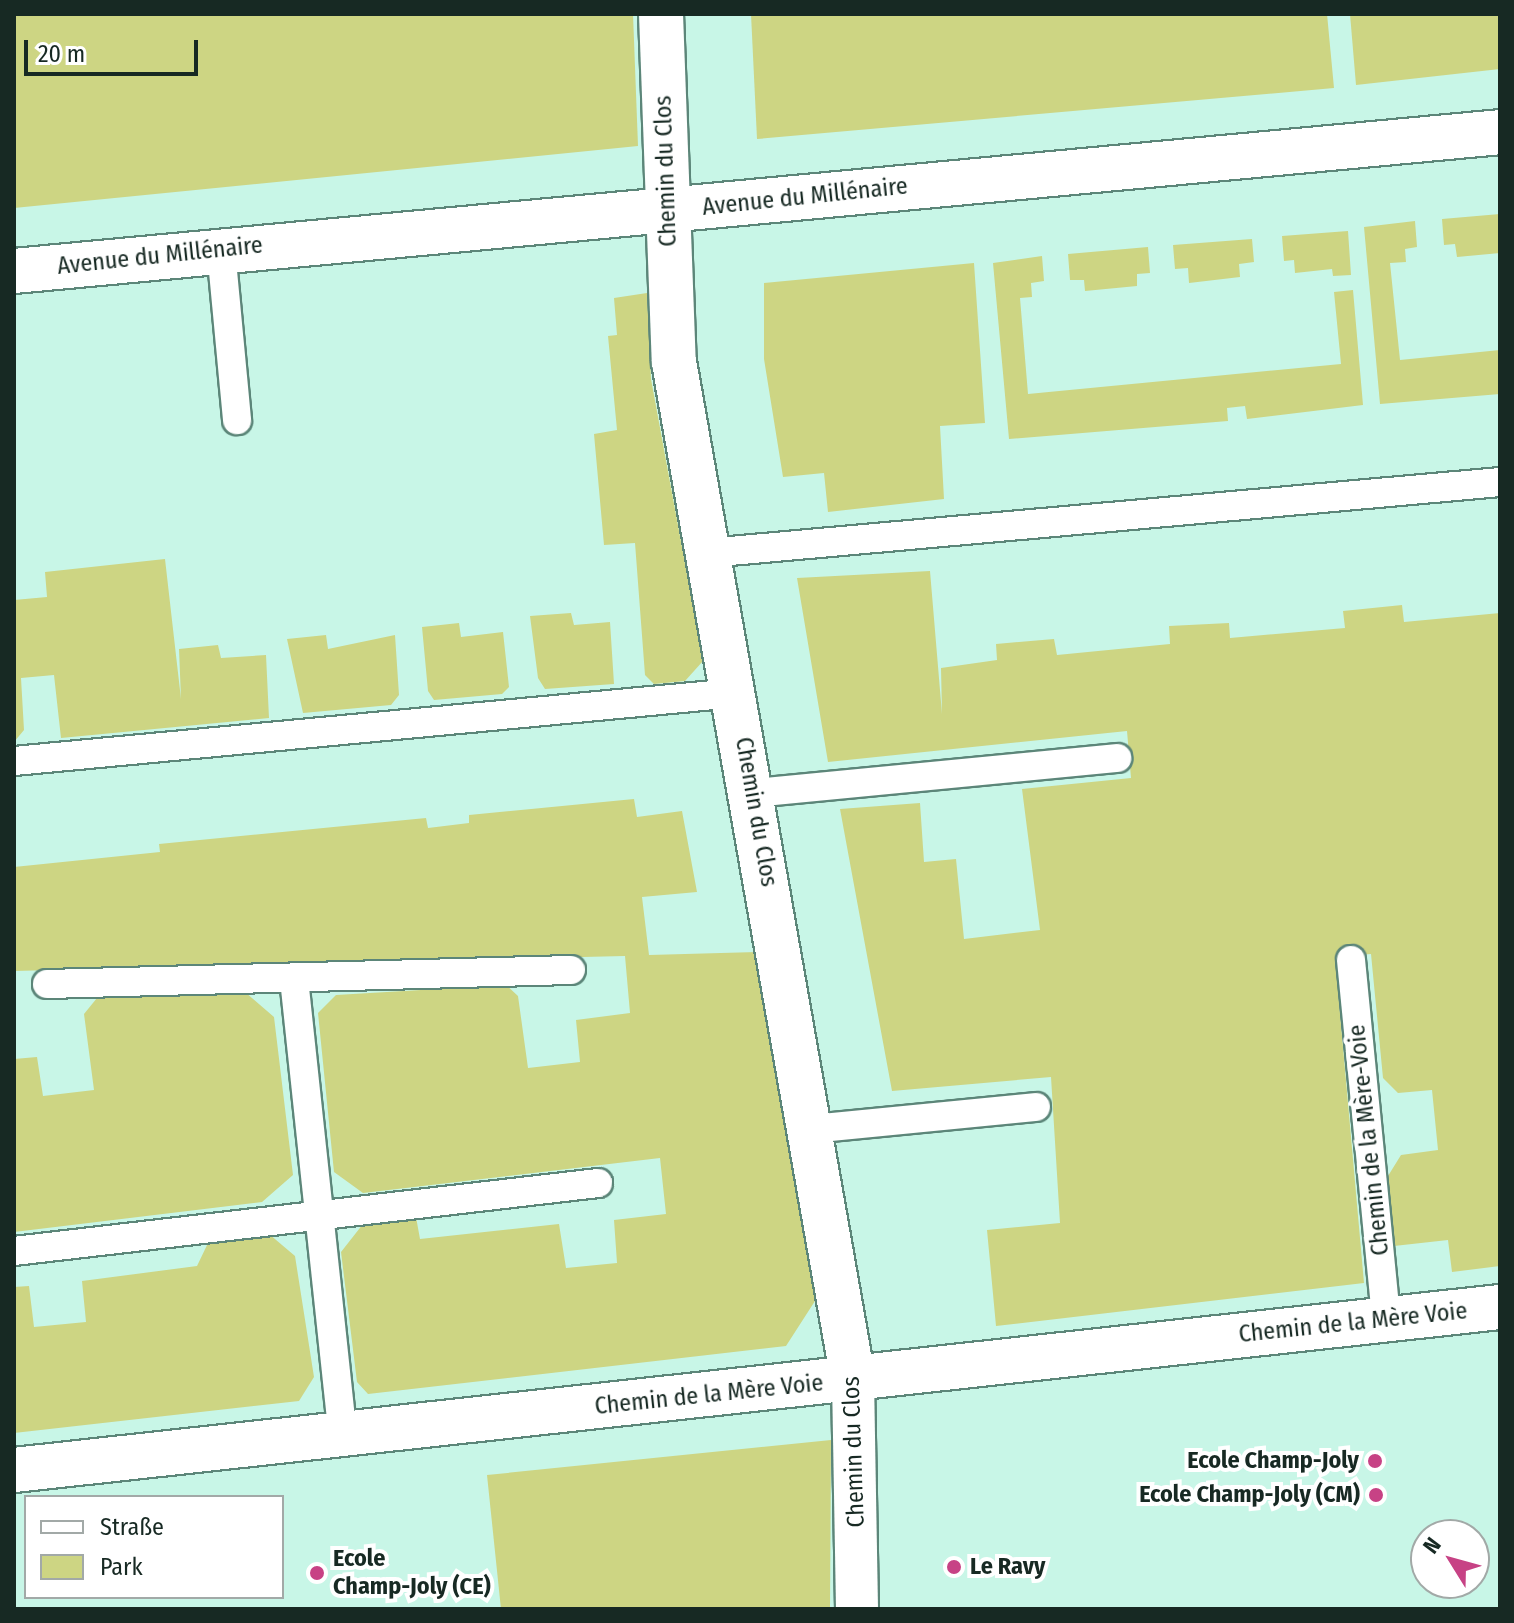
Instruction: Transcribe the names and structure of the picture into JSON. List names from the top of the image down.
{
  "streets": {
    "street": ["Chemin du Clos", "Avenue du Millénaire", "Chemin de la Mère Voie"],
    "lane": ["Chemin de la Mère-Voie"]
  },
  "crossings": [
    ["Chemin du Clos", "Avenue du Millénaire"],
    ["Chemin du Clos", "Chemin de la Mère Voie"],
    ["Chemin de la Mère-Voie", "Chemin de la Mère Voie"]
  ],
  "places": [
    "Ecole Champ-Joly",
    "Ecole Champ-Joly (CM)",
    "Le Ravy",
    "Ecole Champ-Joly (CE)"
  ],
  "legend": ["Straße", "Park"],
  "scale_bar": "20 m",
  "north": "top left"
}
